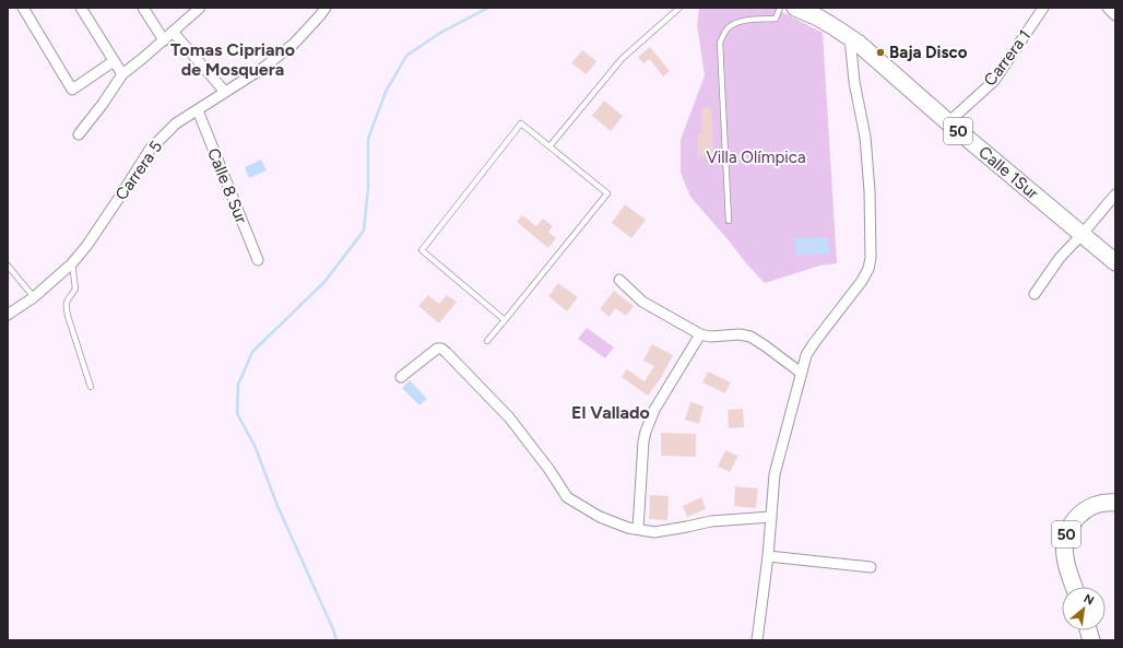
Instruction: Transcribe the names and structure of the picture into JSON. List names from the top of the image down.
{
  "streets": {
    "highway": ["50", "Calle 1Sur"],
    "street": ["Carrera 1", "Carrera 5", "Calle 8 Sur"]
  },
  "crossings": [
    ["Carrera 1", "Calle 1Sur"],
    ["Carrera 5", "Calle 8 Sur"]
  ],
  "districts": ["Tomas Cipriano de Mosquera", "El Vallado"],
  "parks": ["Villa Olímpica"],
  "places": ["Baja Disco"],
  "north": "top right"
}
